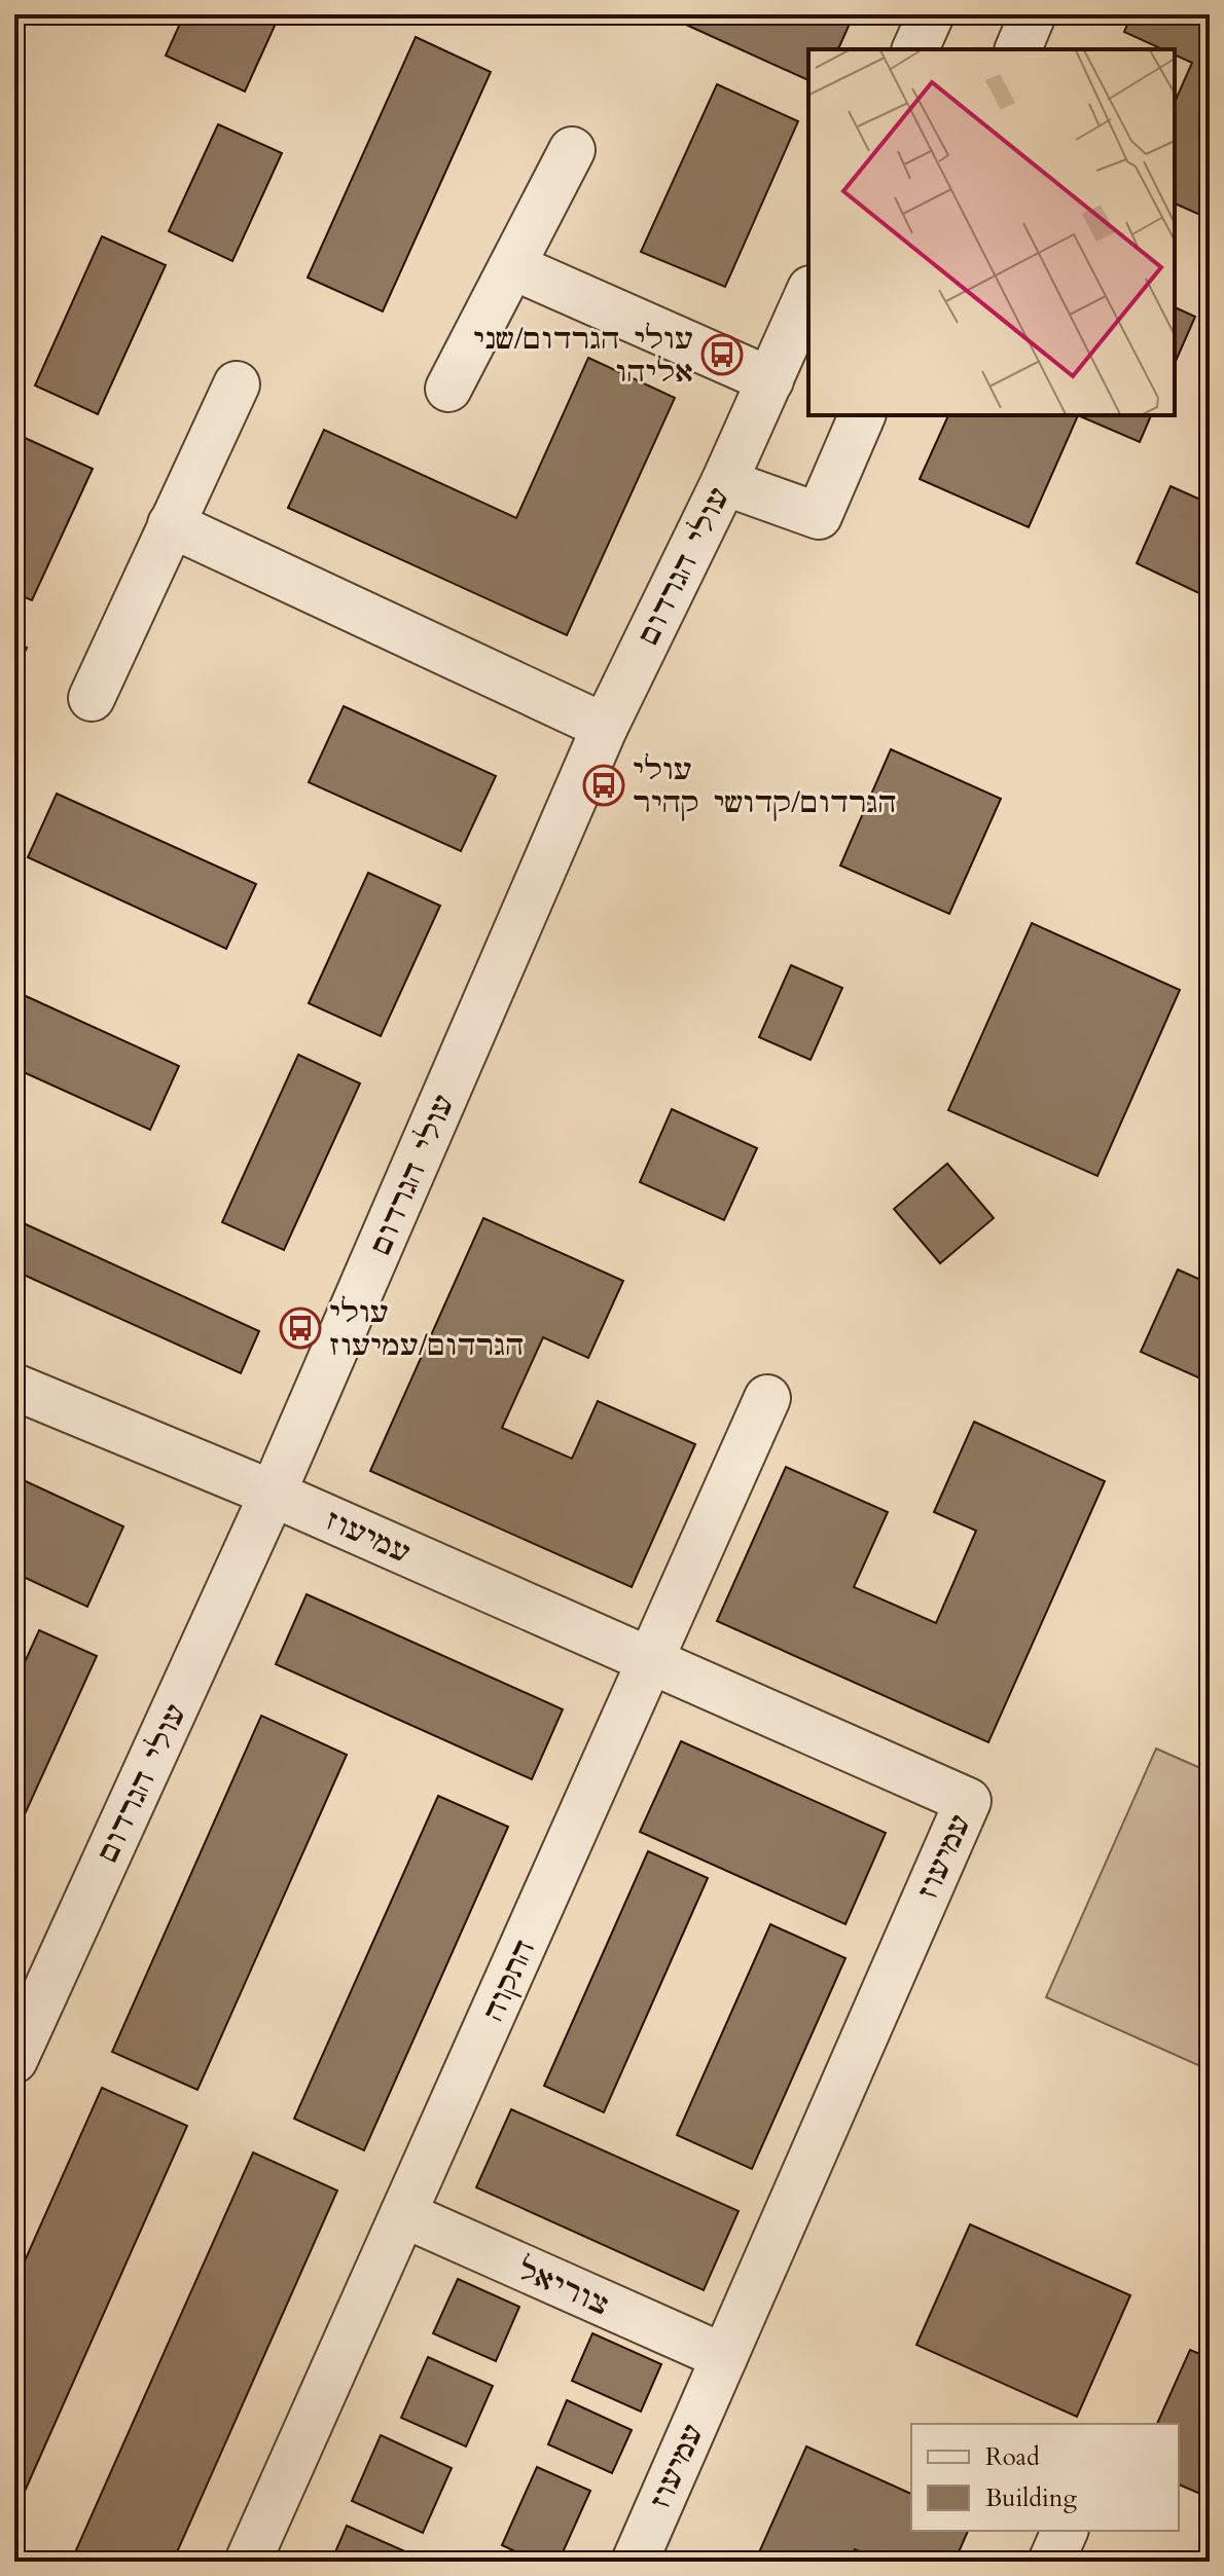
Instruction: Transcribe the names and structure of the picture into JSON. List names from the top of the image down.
{
  "streets": {
    "street": [
      "עולי הגרדום",
      "עמיעוז",
      "התקוה",
      "צוריאל"
    ]
  },
  "crossings": [
    ["עולי הגרדום", "עמיעוז"],
    ["עמיעוז", "התקוה"],
    ["עמיעוז", "צוריאל"],
    ["התקוה", "צוריאל"]
  ],
  "places": {
    "bus stop": ["עולי הגרדום/שני אליהו", "עולי הגרדום/קדושי קהיר", "עולי הגרדום/עמיעוז"]
  },
  "legend": ["Road", "Building"]
}
